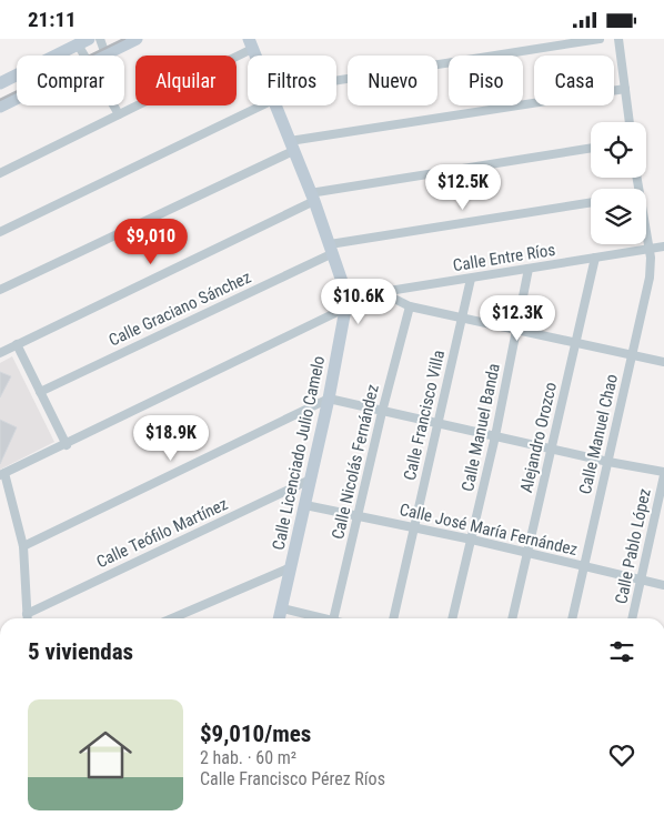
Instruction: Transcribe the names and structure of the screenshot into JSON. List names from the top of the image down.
{
  "streets": {
    "street": [
      "Calle Entre Ríos",
      "Calle Graciano Sánchez",
      "Calle Francisco Villa",
      "Calle Manuel Banda",
      "Calle Manuel Chao",
      "Alejandro Orozco",
      "Calle Licenciado Julio Camelo",
      "Calle Nicolás Fernández",
      "Calle José María Fernández",
      "Calle Teófilo Martínez",
      "Calle Pablo López"
    ]
  },
  "crossings": [
    ["Calle Entre Ríos", "Calle Francisco Villa"],
    ["Calle Entre Ríos", "Calle Manuel Banda"],
    ["Calle Entre Ríos", "Calle Manuel Chao"],
    ["Calle Entre Ríos", "Alejandro Orozco"],
    ["Calle Entre Ríos", "Calle Licenciado Julio Camelo"],
    ["Calle Graciano Sánchez", "Calle Licenciado Julio Camelo"],
    ["Calle Francisco Villa", "Calle José María Fernández"],
    ["Calle Manuel Banda", "Calle José María Fernández"],
    ["Calle Manuel Chao", "Calle José María Fernández"],
    ["Alejandro Orozco", "Calle José María Fernández"],
    ["Calle Licenciado Julio Camelo", "Calle José María Fernández"],
    ["Calle Licenciado Julio Camelo", "Calle Teófilo Martínez"],
    ["Calle Nicolás Fernández", "Calle José María Fernández"],
    ["Calle José María Fernández", "Calle Pablo López"]
  ],
  "page": {
    "status": "21:11",
    "chip": [
      "Comprar",
      "Alquilar",
      "Filtros",
      "Nuevo",
      "Piso",
      "Casa"
    ],
    "price": [
      "$12.5K",
      "$9,010",
      "$10.6K",
      "$12.3K",
      "$18.9K"
    ],
    "heading": "5 viviendas",
    "list": [
      {
        "name": "$9,010/mes",
        "note": "2 hab. · 60 m² · Calle Francisco Pérez Ríos"
      }
    ]
  }
}
